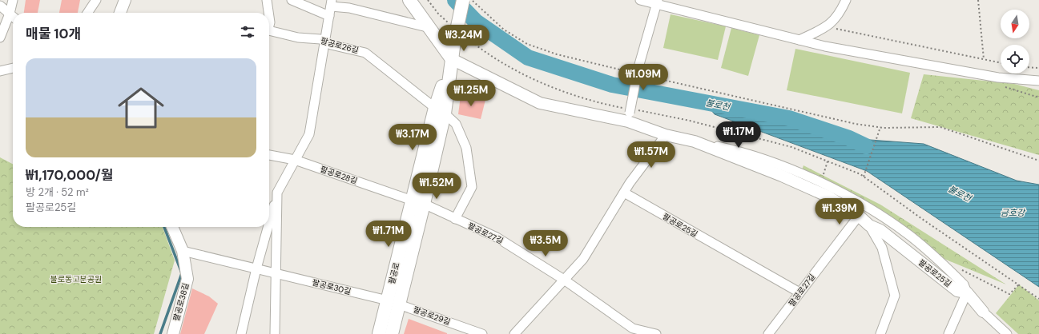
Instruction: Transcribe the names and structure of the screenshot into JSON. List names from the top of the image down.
{
  "streets": {
    "main road": ["팔공로"],
    "street": [
      "팔공로26길",
      "팔공로28길",
      "팔공로25길",
      "팔공로27길",
      "팔공로30길",
      "팔공로38길",
      "팔공로29길"
    ]
  },
  "crossings": [
    ["팔공로26길", "팔공로27길"],
    ["팔공로26길", "팔공로"],
    ["팔공로28길", "팔공로27길"],
    ["팔공로28길", "팔공로"],
    ["팔공로25길", "팔공로27길"],
    ["팔공로25길", "팔공로"],
    ["팔공로27길", "팔공로"],
    ["팔공로", "팔공로30길"],
    ["팔공로", "팔공로29길"],
    ["팔공로30길", "팔공로38길"],
    ["팔공로30길", "팔공로29길"]
  ],
  "water": ["불로천", "금호강"],
  "parks": ["불로동고분공원"],
  "north": "bottom",
  "page": {
    "heading": "매물 10개",
    "price": [
      "₩3.24M",
      "₩1.09M",
      "₩1.25M",
      "₩1.17M",
      "₩3.17M",
      "₩1.57M",
      "₩1.52M",
      "₩1.39M",
      "₩1.71M",
      "₩3.5M"
    ],
    "list": [
      {
        "name": "₩1,170,000/월",
        "note": "방 2개 · 52 m² · 팔공로25길"
      }
    ]
  }
}
